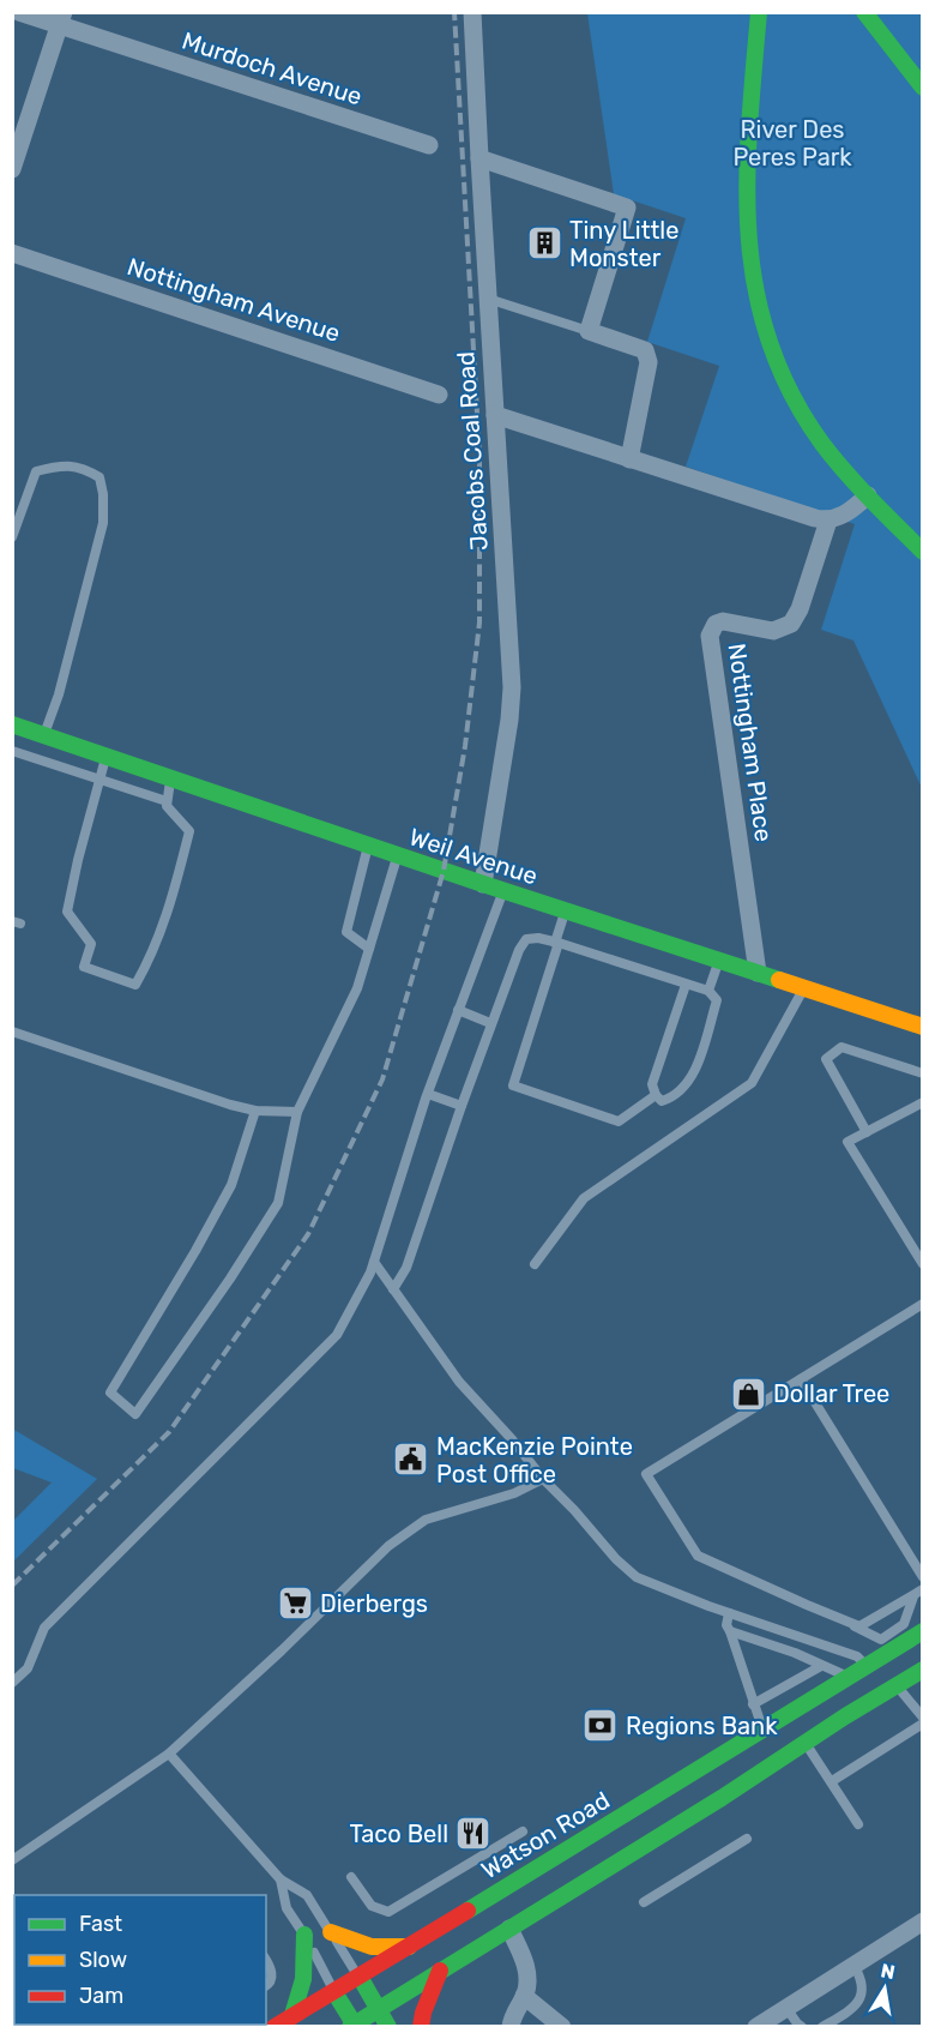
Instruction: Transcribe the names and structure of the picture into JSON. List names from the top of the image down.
{
  "streets": {
    "main road": ["Weil Avenue", "Watson Road"],
    "street": [
      "Murdoch Avenue",
      "Nottingham Avenue",
      "Jacobs Coal Road",
      "Nottingham Place"
    ]
  },
  "crossings": [
    ["Jacobs Coal Road", "Weil Avenue"],
    ["Nottingham Place", "Weil Avenue"]
  ],
  "parks": ["River Des Peres Park"],
  "places": {
    "building": ["Tiny Little Monster"],
    "shop": ["Dollar Tree"],
    "public building": ["MacKenzie Pointe Post Office"],
    "supermarket": ["Dierbergs"],
    "bank": ["Regions Bank"],
    "restaurant": ["Taco Bell"]
  },
  "legend": ["Fast", "Slow", "Jam"],
  "north": "top"
}
